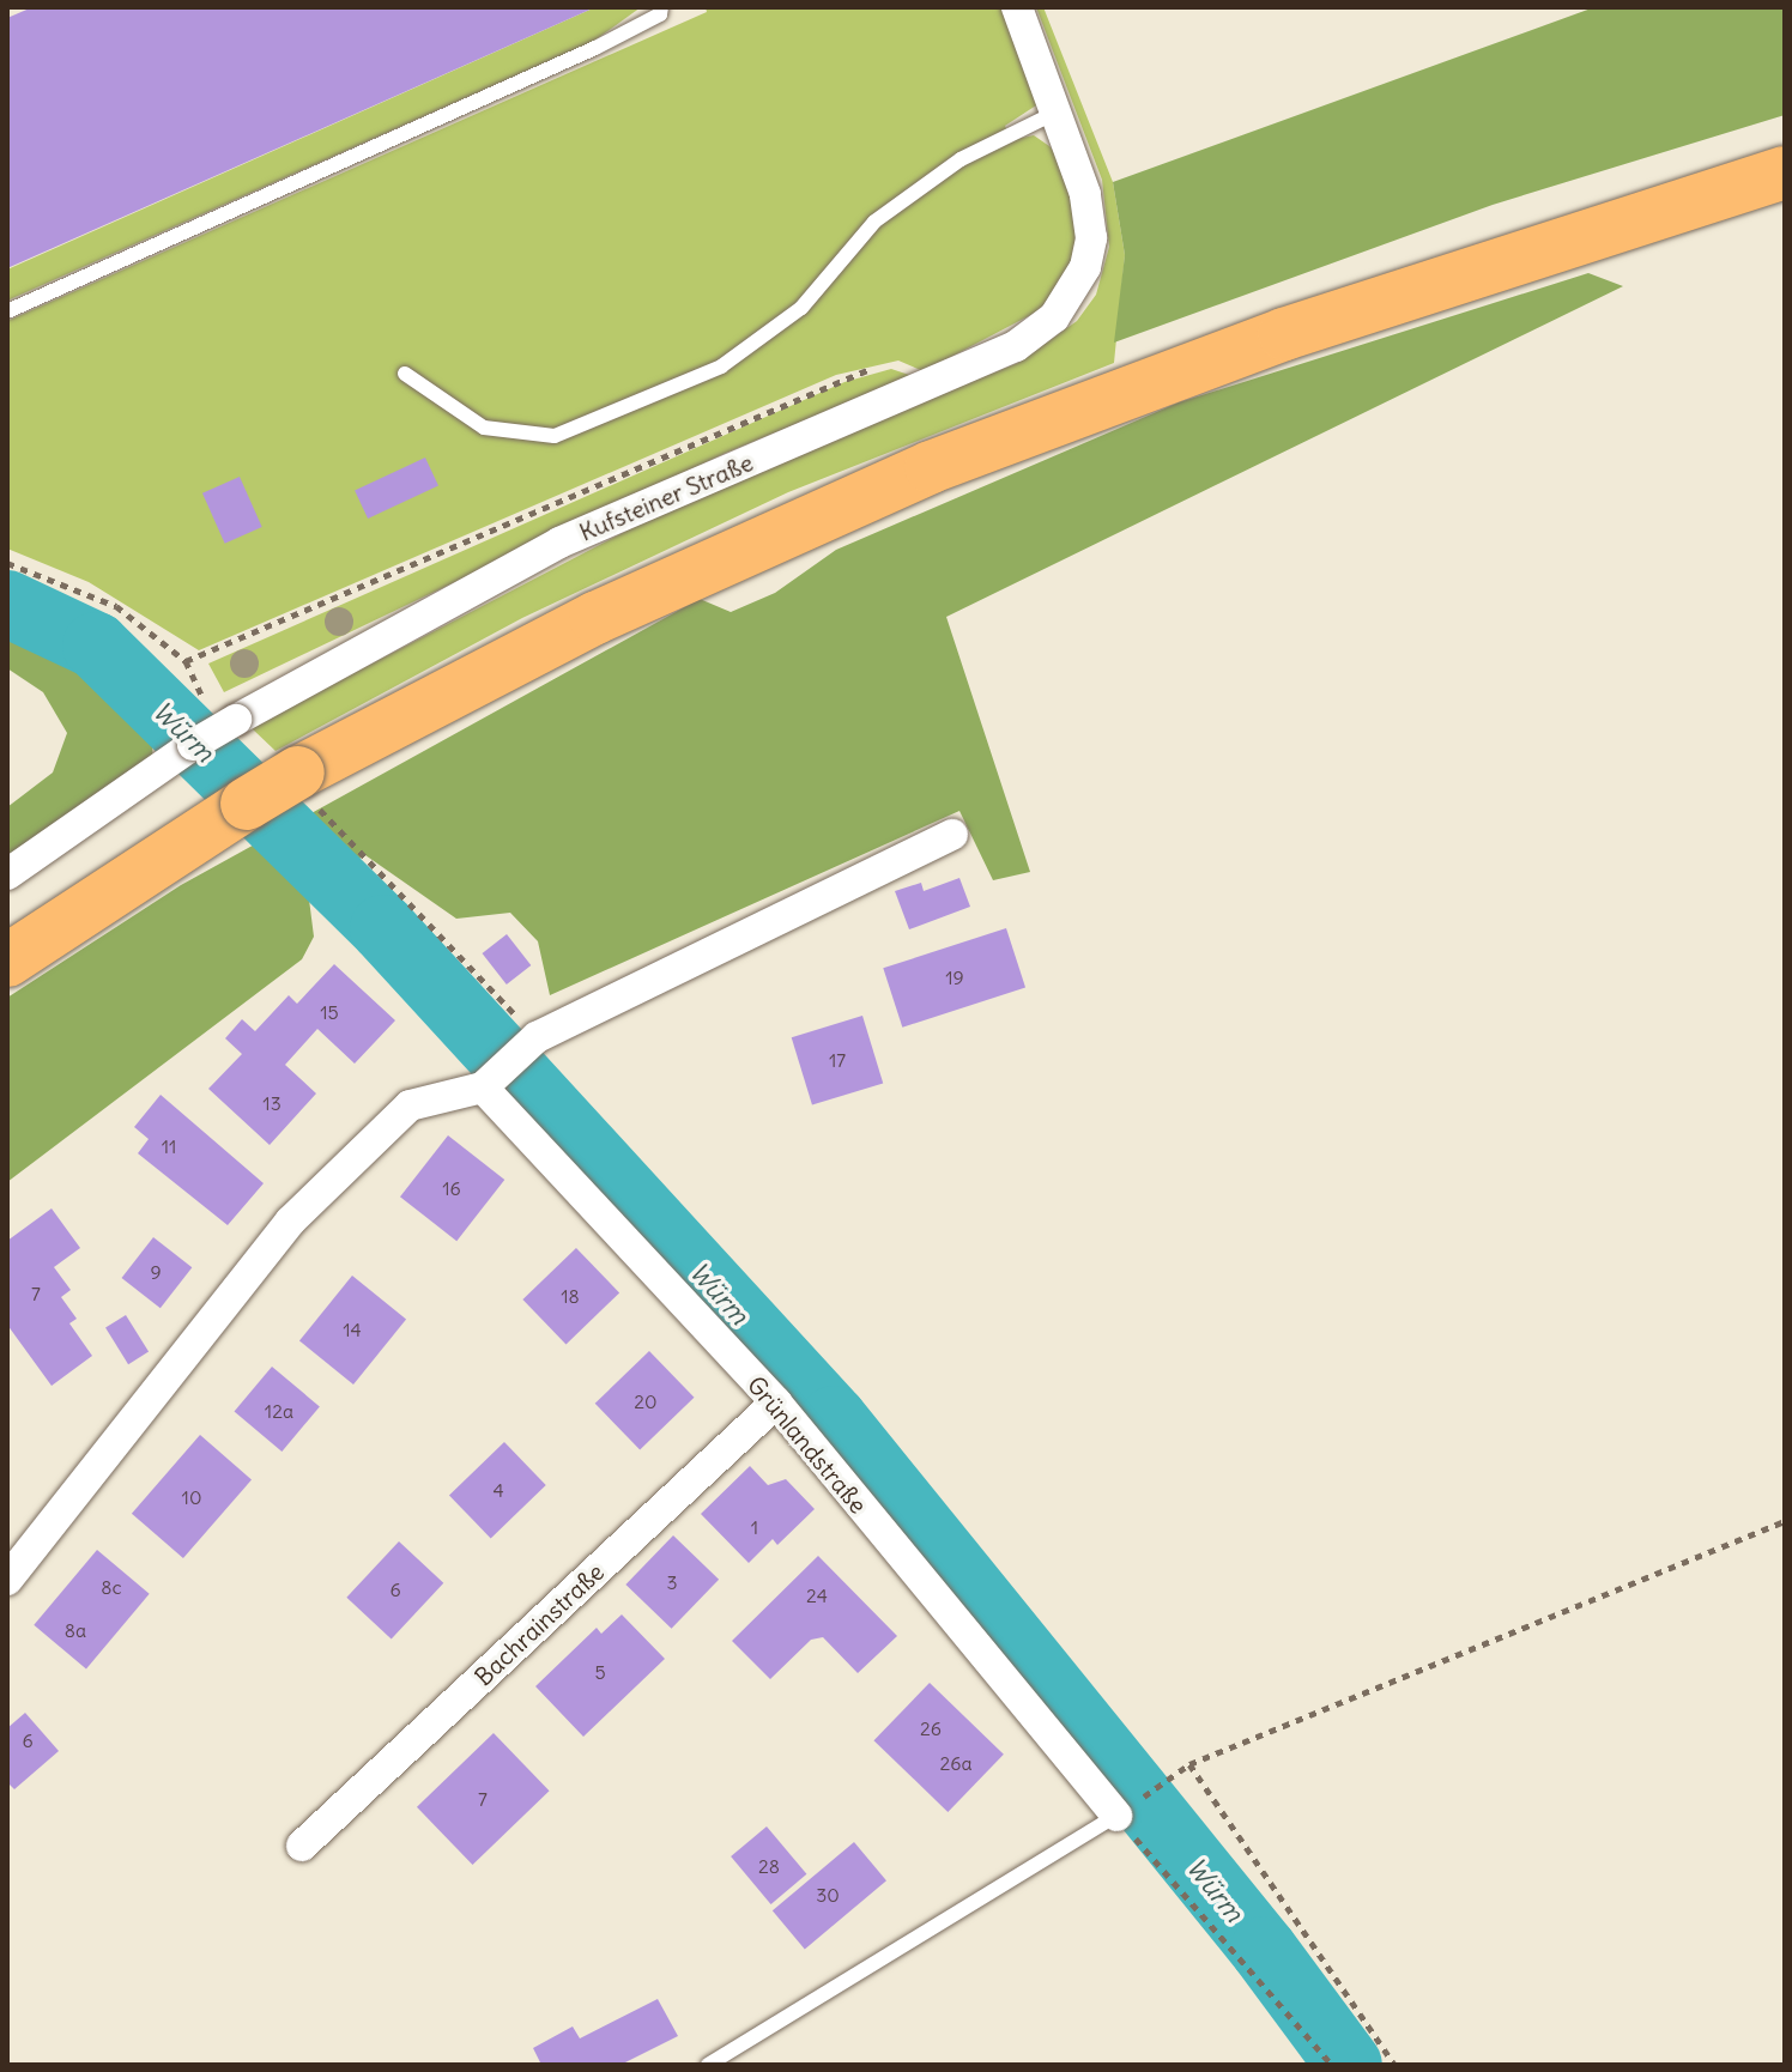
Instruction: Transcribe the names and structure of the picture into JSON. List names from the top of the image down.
{
  "streets": {
    "street": ["Kufsteiner Straße", "Grünlandstraße", "Bachrainstraße"]
  },
  "crossings": [
    ["Grünlandstraße", "Bachrainstraße"]
  ],
  "water": ["Würm"],
  "house_numbers": [
    "19",
    "15",
    "17",
    "13",
    "11",
    "16",
    "9",
    "7",
    "18",
    "14",
    "20",
    "12a",
    "4",
    "10",
    "1",
    "3",
    "8c",
    "6",
    "24",
    "8a",
    "5",
    "26",
    "6",
    "26a",
    "7",
    "28",
    "30"
  ]
}
